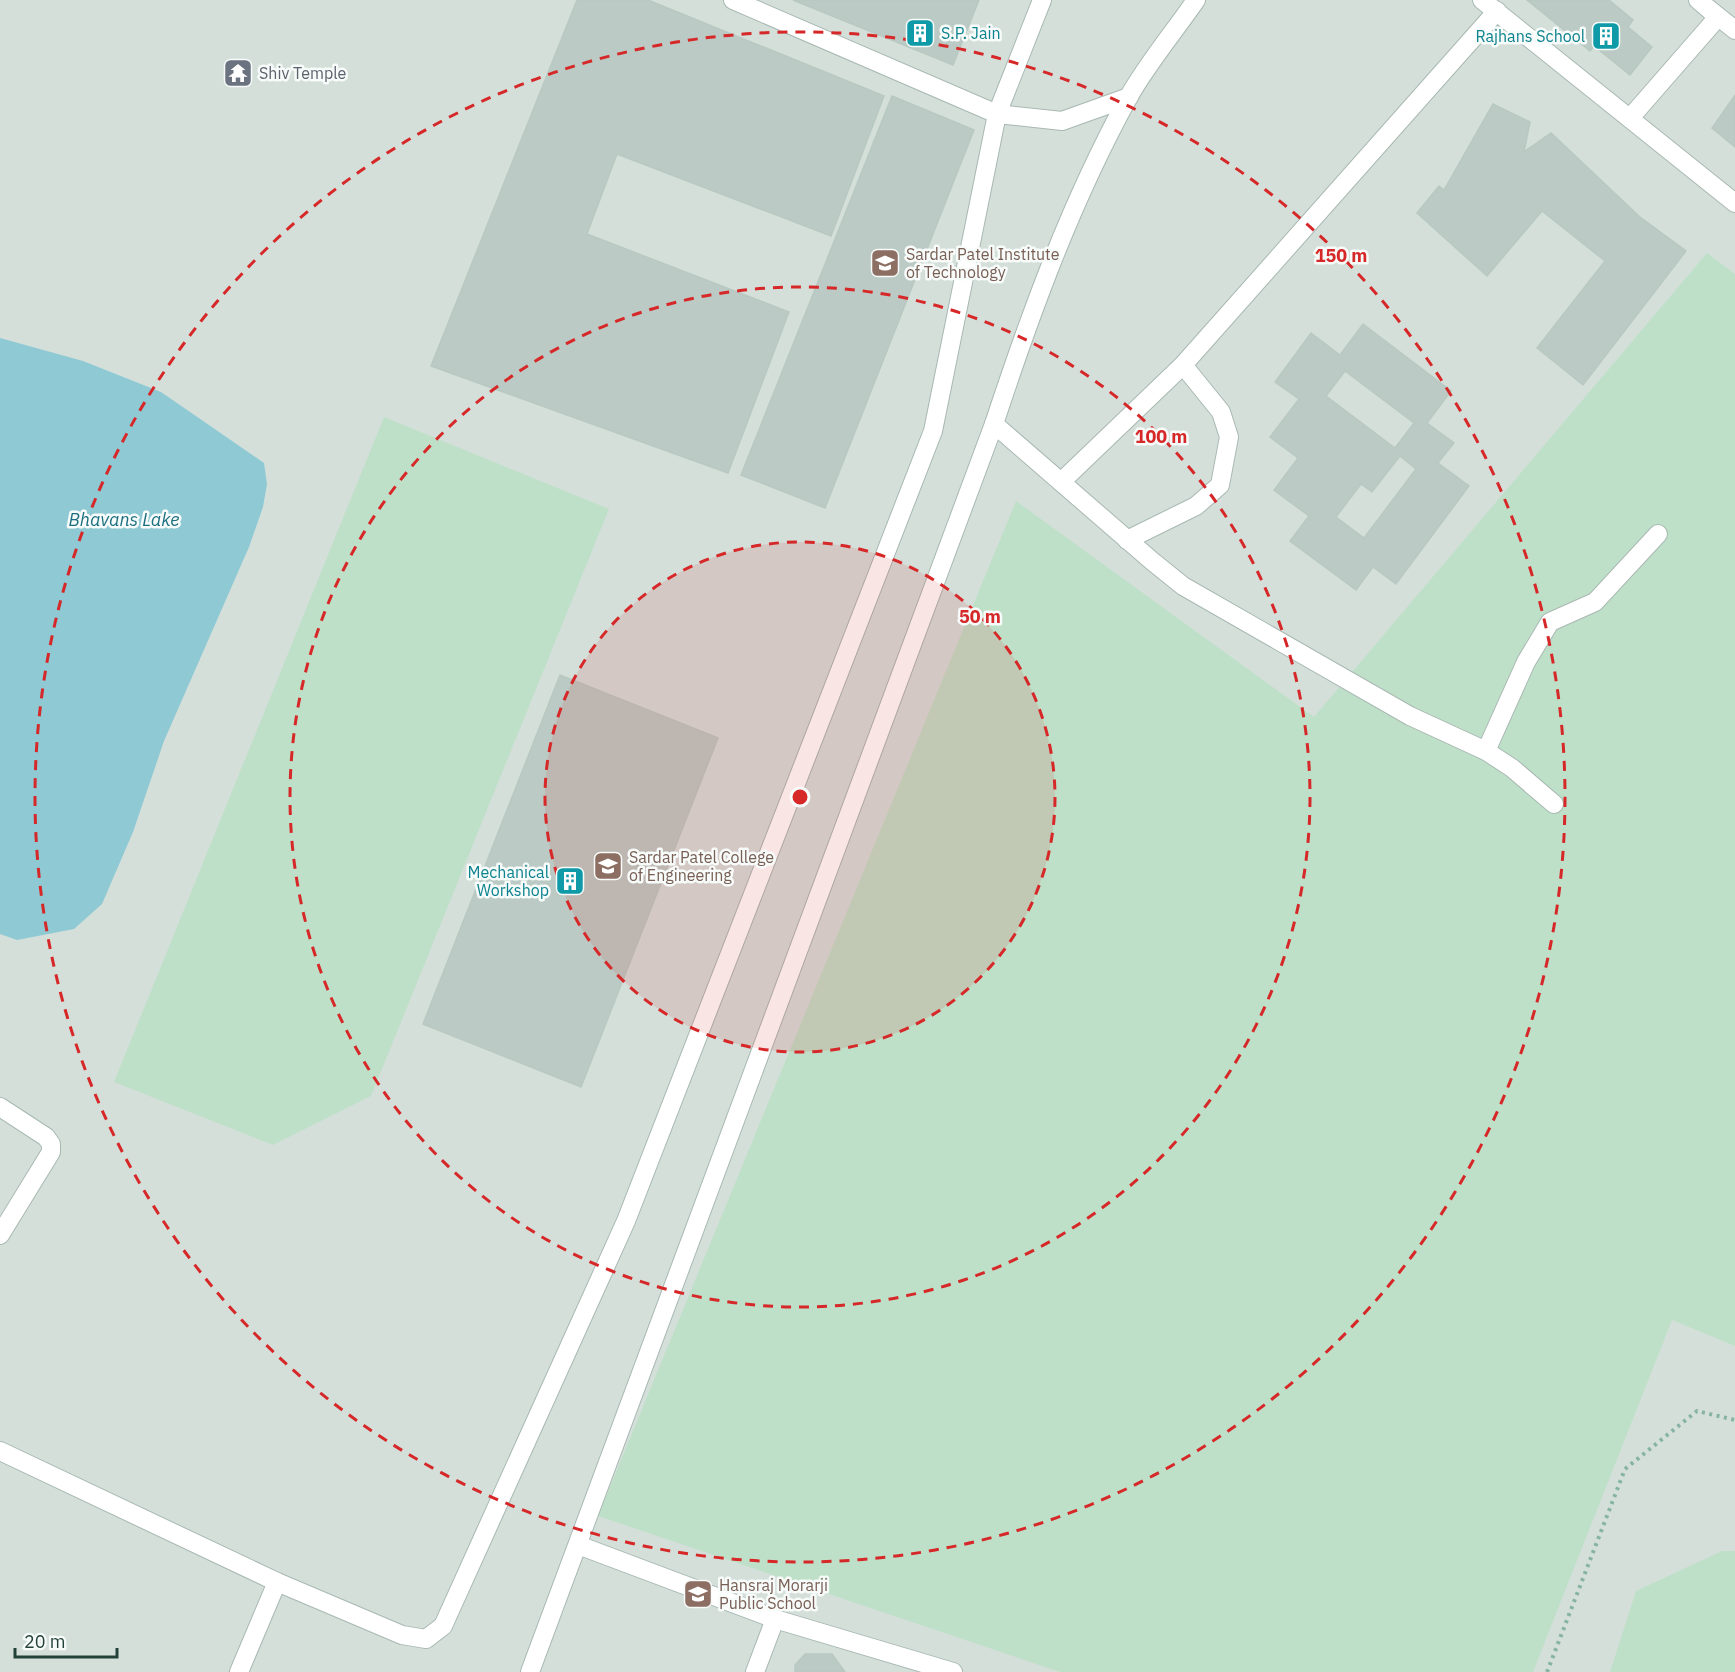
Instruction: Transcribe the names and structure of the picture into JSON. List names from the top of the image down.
{
  "water": ["Bhavans Lake"],
  "places": {
    "building": ["S.P. Jain", "Rajhans School", "Mechanical Workshop"],
    "temple": ["Shiv Temple"],
    "school or university": ["Sardar Patel Institute of Technology", "Sardar Patel College of Engineering", "Hansraj Morarji Public School"]
  },
  "scale_bar": "20 m",
  "rings": ["150 m", "100 m", "50 m"]
}
